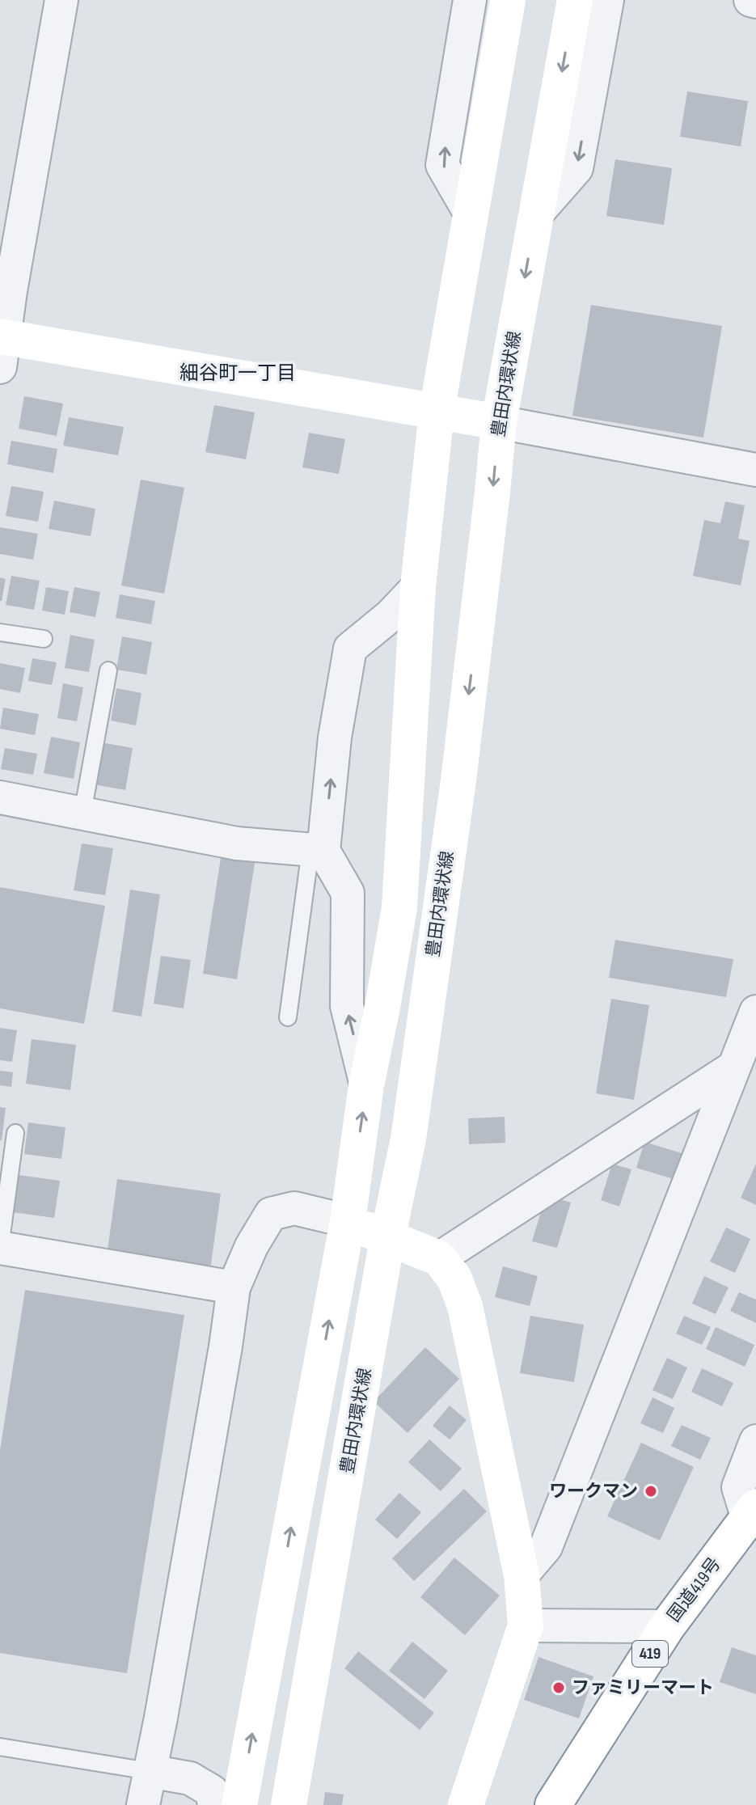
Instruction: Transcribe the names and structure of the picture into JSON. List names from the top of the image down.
{
  "streets": {
    "main road": ["豊田内環状線", "国道419号", "419"]
  },
  "districts": ["細谷町一丁目"],
  "places": ["ワークマン", "ファミリーマート"]
}
